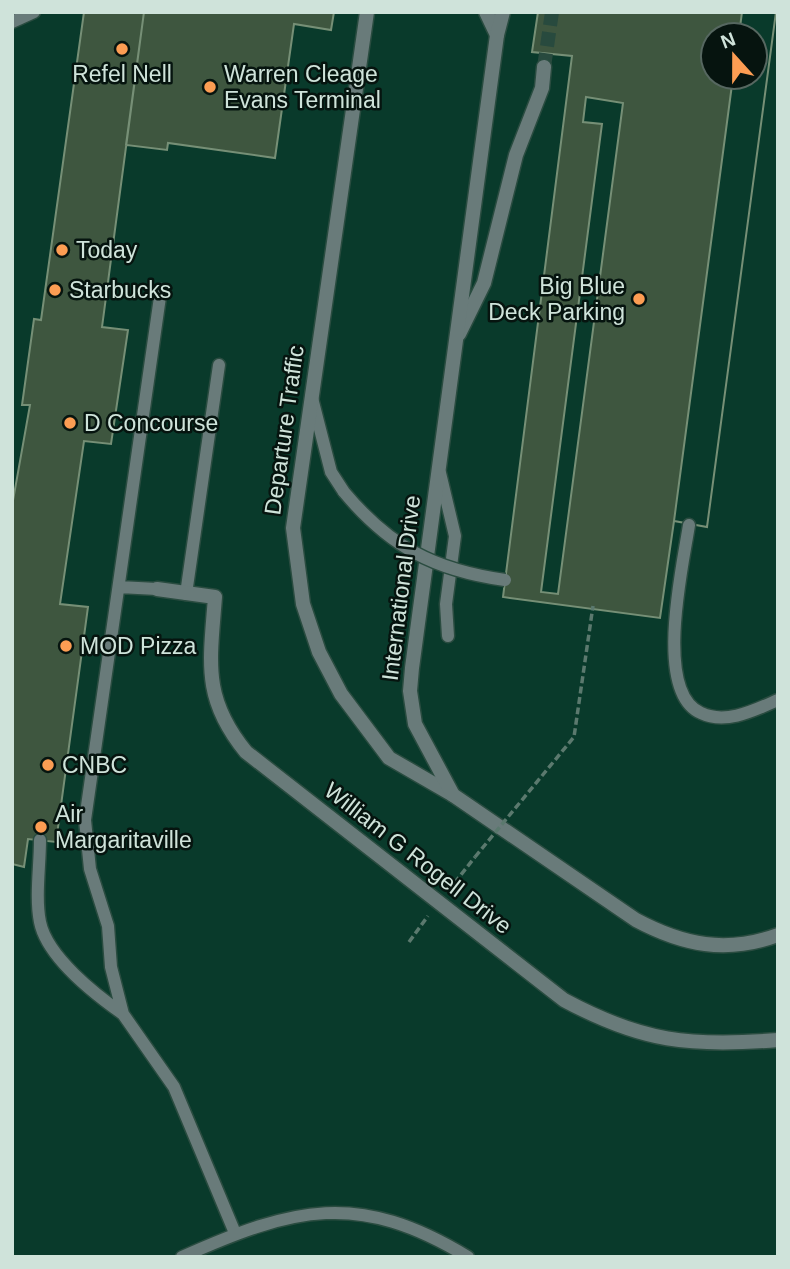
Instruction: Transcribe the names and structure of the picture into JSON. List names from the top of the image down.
{
  "streets": {
    "street": ["Departure Traffic", "International Drive", "William G Rogell Drive"]
  },
  "crossings": [
    ["Departure Traffic", "International Drive"]
  ],
  "places": [
    "Refel Nell",
    "Warren Cleage Evans Terminal",
    "Today",
    "Starbucks",
    "Big Blue Deck Parking",
    "D Concourse",
    "MOD Pizza",
    "CNBC",
    "Air Margaritaville"
  ],
  "north": "top"
}
